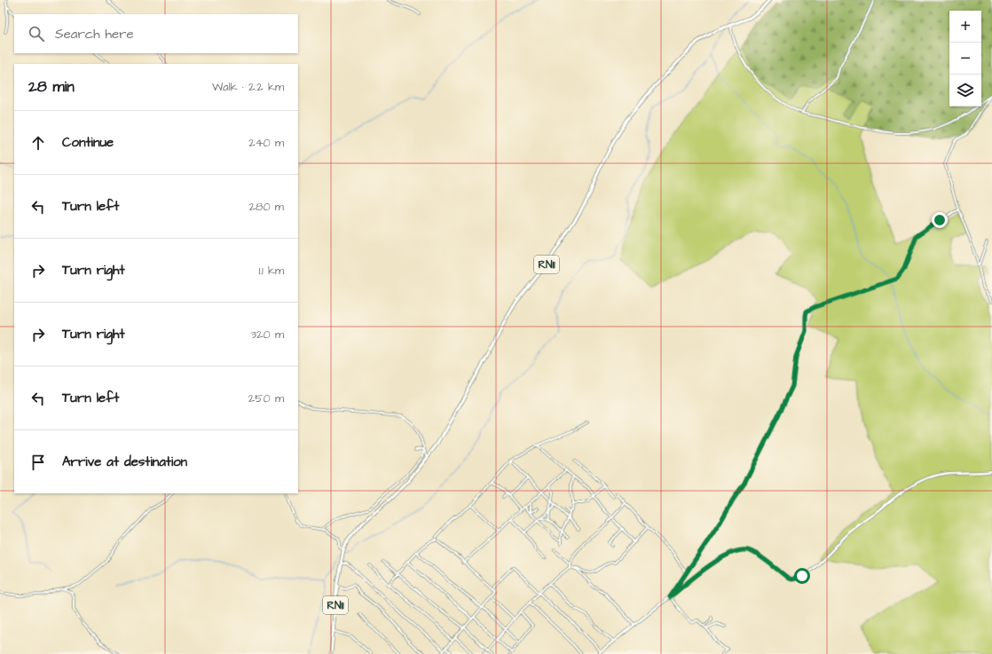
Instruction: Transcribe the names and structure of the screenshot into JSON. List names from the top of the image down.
{
  "streets": {
    "main road": ["RN11"]
  },
  "page": {
    "map_buttons": ["+", "−"],
    "search": "Search here",
    "heading": ["28 min", "Walk · 2.2 km"],
    "list": [
      ["Continue", "240 m"],
      ["Turn left", "280 m"],
      ["Turn right", "1.1 km"],
      ["Turn right", "320 m"],
      ["Turn left", "250 m"],
      "Arrive at destination"
    ]
  }
}
